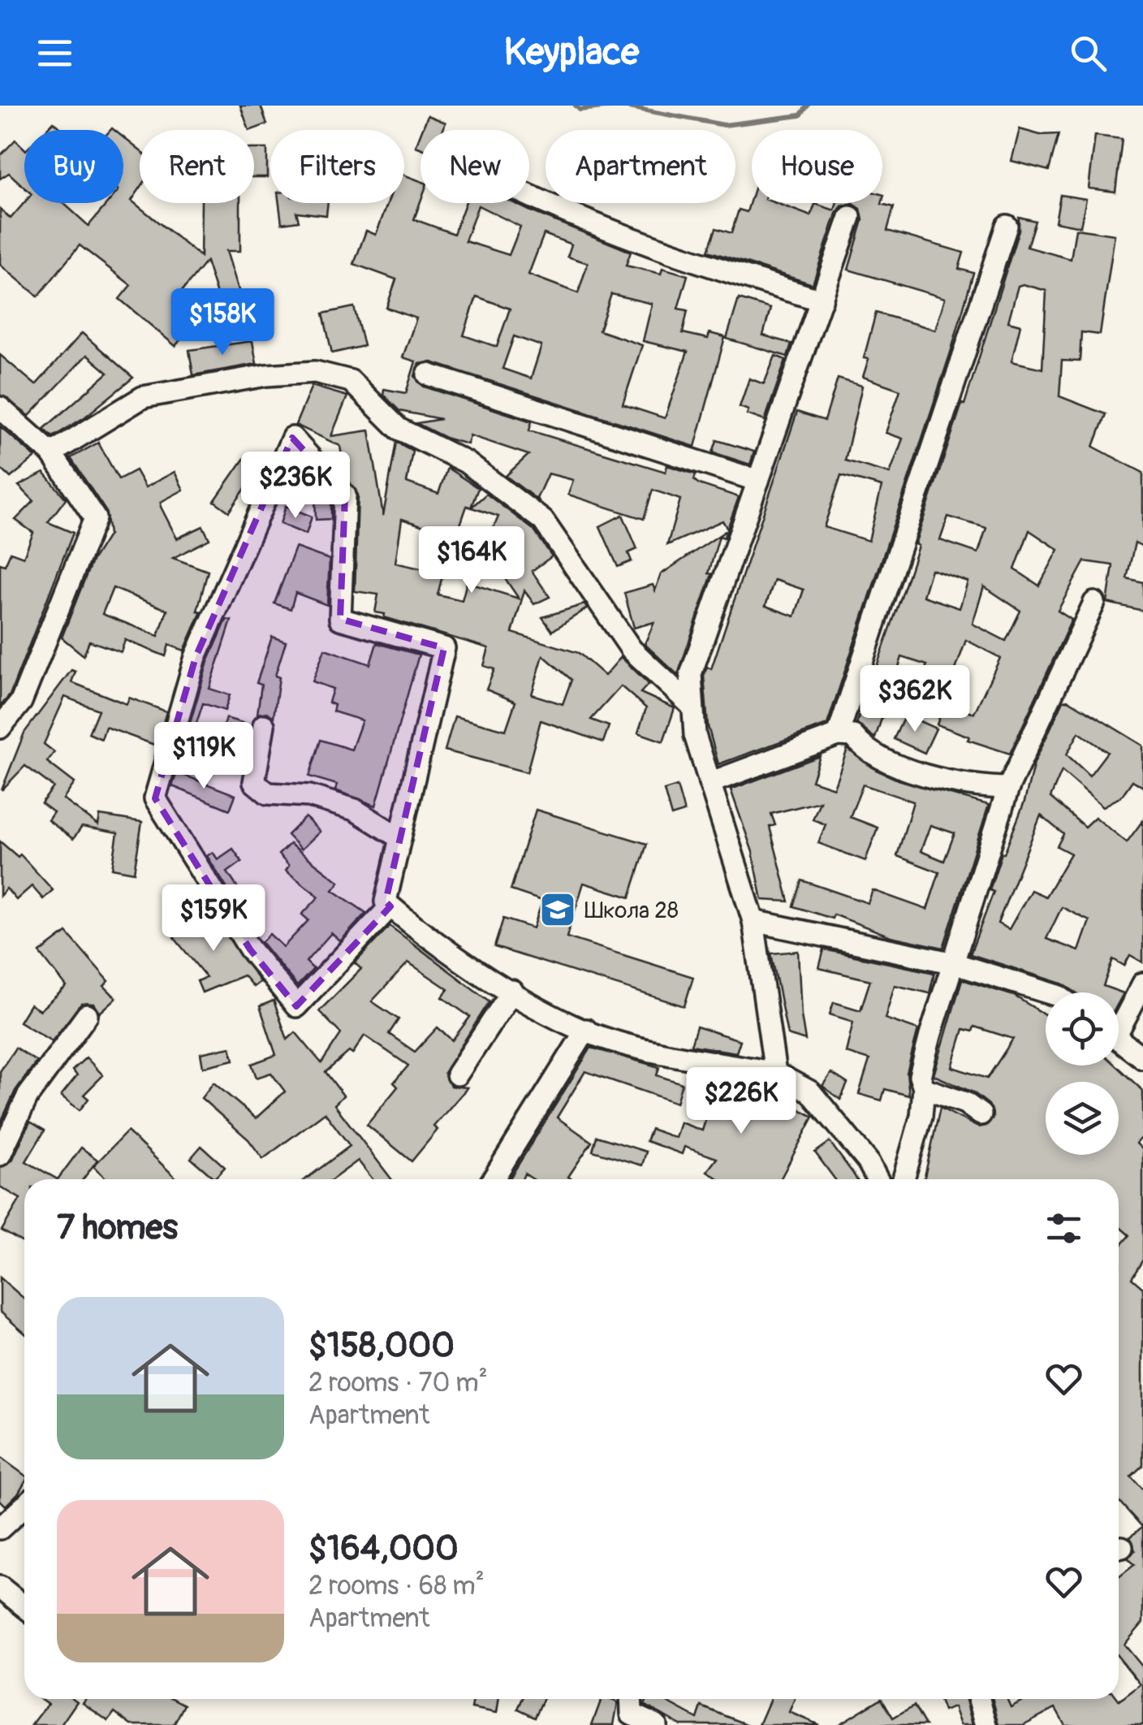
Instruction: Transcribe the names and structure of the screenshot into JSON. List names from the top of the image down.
{
  "places": {
    "school or university": ["Школа 28"]
  },
  "page": {
    "header": "Keyplace",
    "chip": [
      "Buy",
      "Rent",
      "Filters",
      "New",
      "Apartment",
      "House"
    ],
    "price": [
      "$158K",
      "$236K",
      "$164K",
      "$362K",
      "$119K",
      "$159K",
      "$226K"
    ],
    "heading": "7 homes",
    "list": [
      {
        "name": "$158,000",
        "note": "2 rooms · 70 m² · Apartment"
      },
      {
        "name": "$164,000",
        "note": "2 rooms · 68 m² · Apartment"
      }
    ]
  }
}
